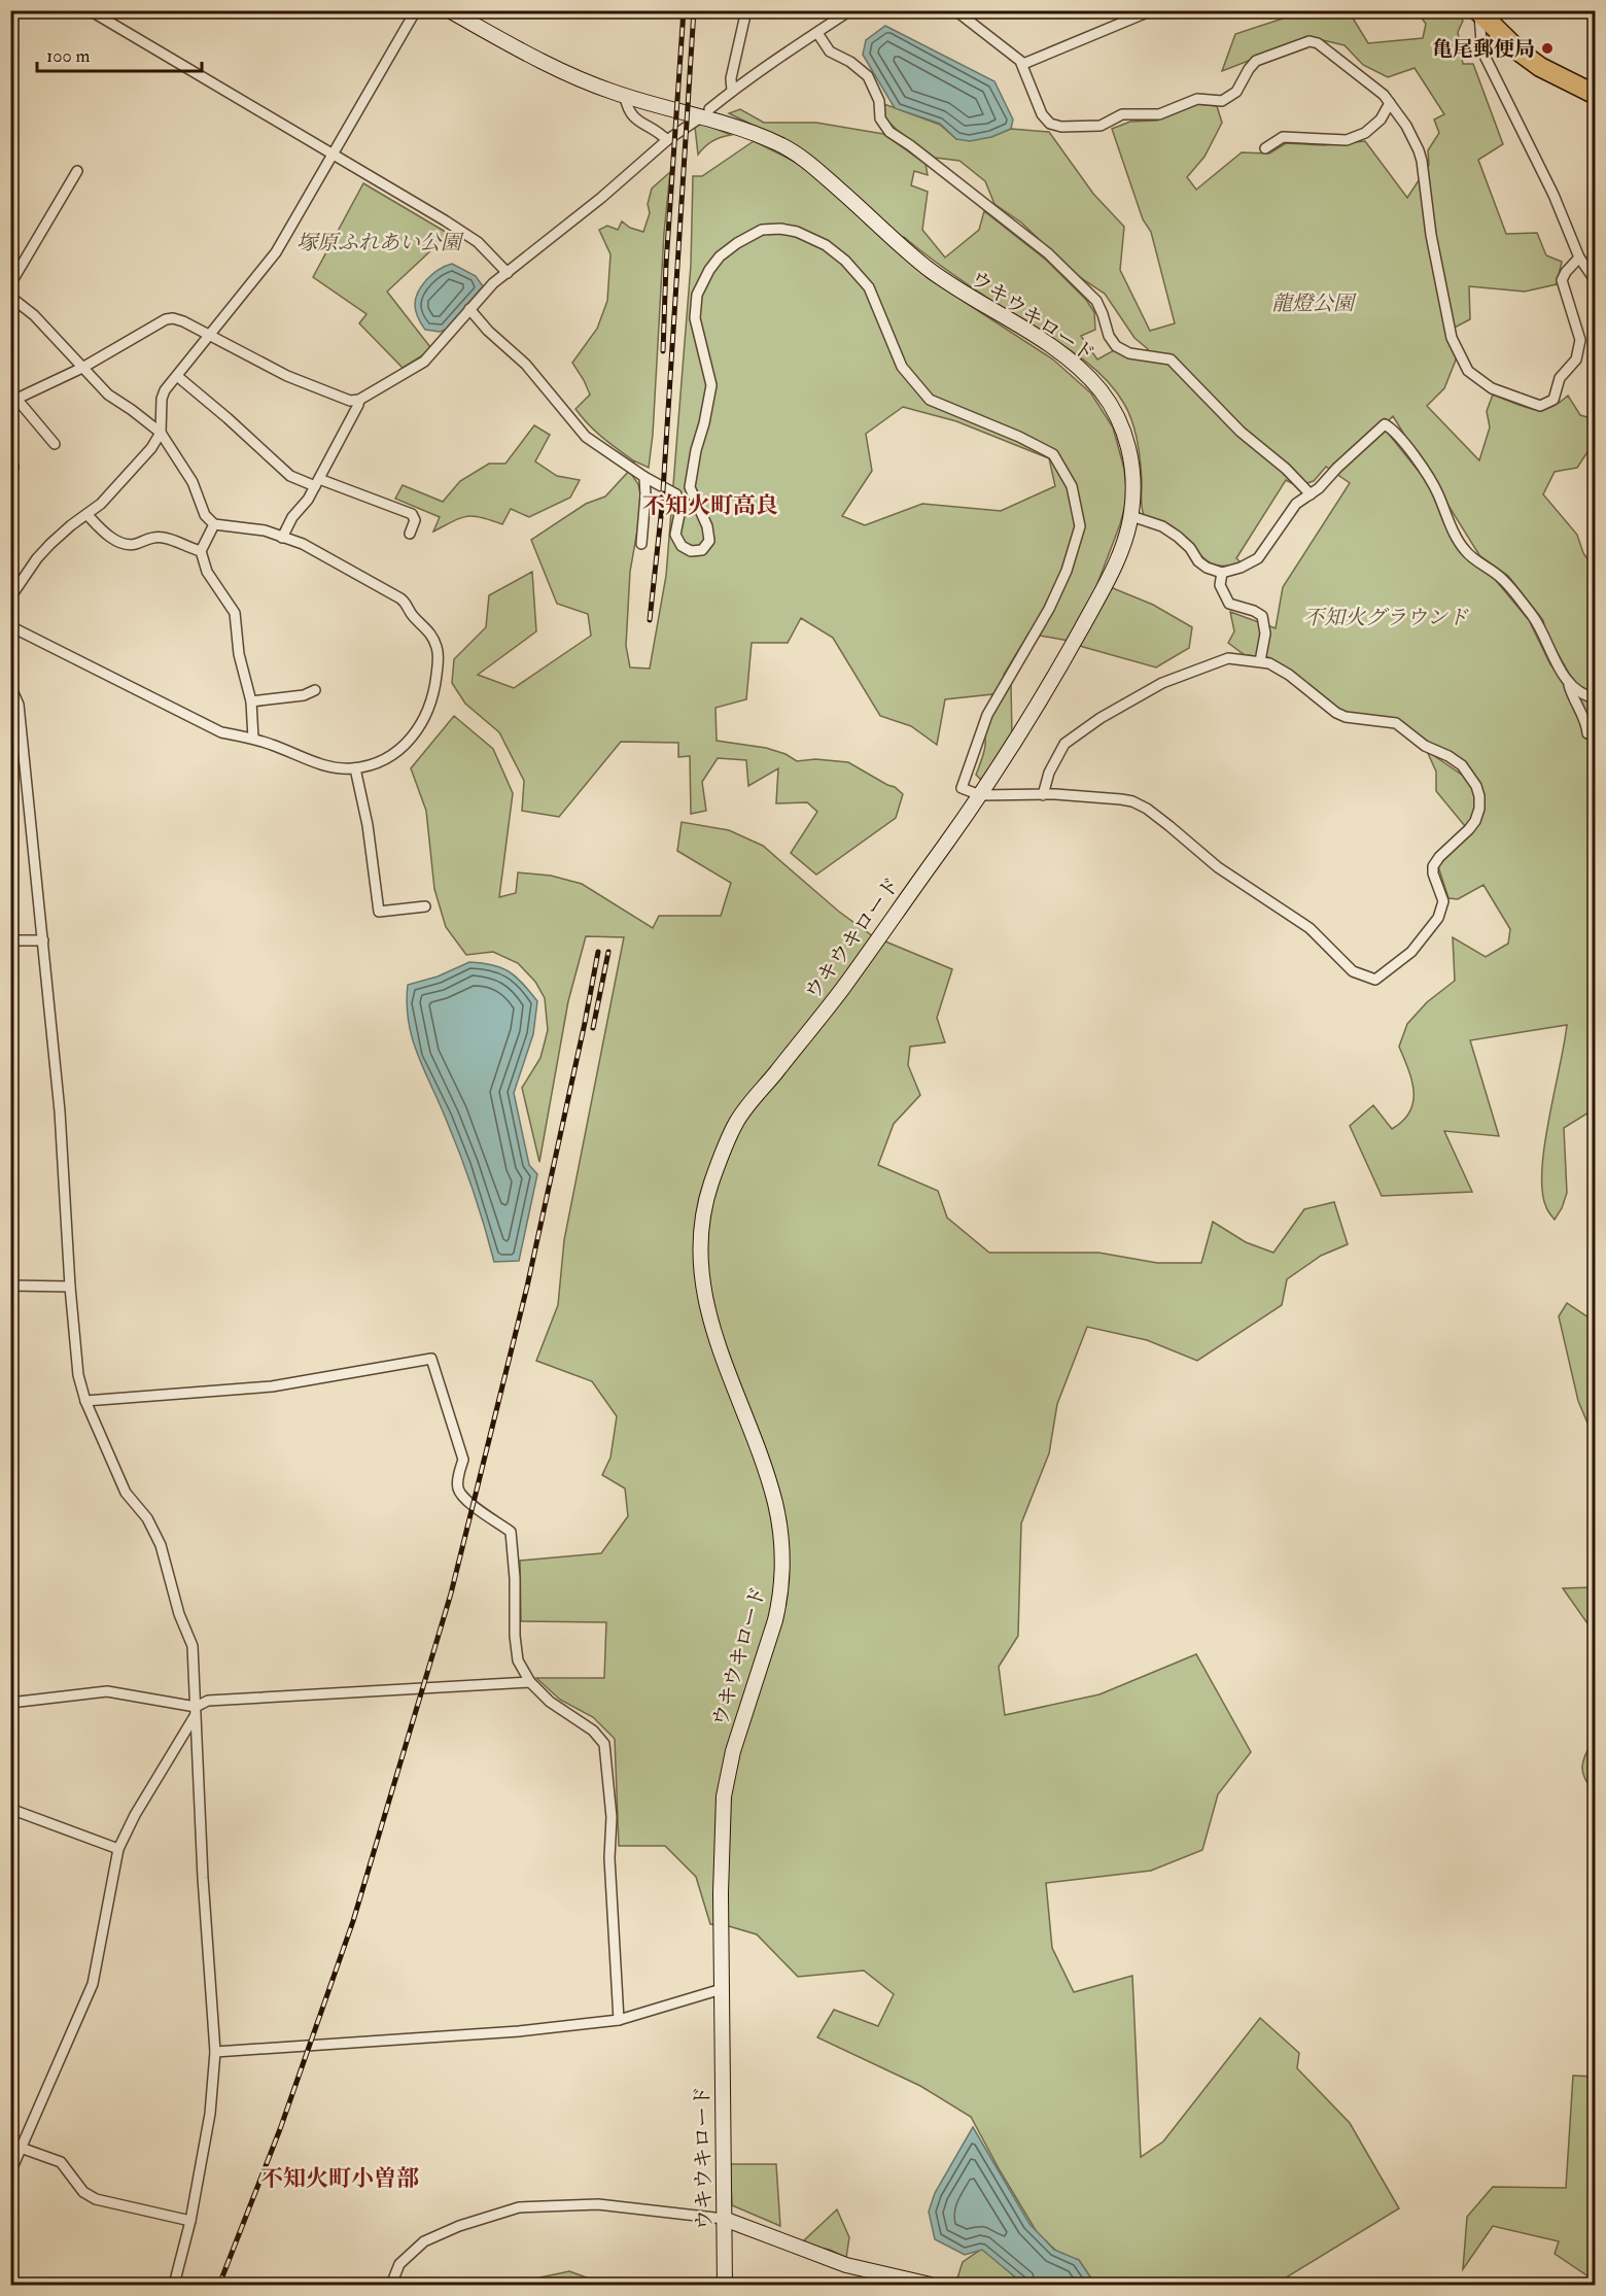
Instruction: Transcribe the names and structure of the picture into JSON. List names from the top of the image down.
{
  "streets": {
    "street": ["ウキウキロード"]
  },
  "districts": ["不知火町高良", "不知火町小曽部"],
  "parks": ["塚原ふれあい公園", "龍燈公園", "不知火グラウンド"],
  "places": ["亀尾郵便局"],
  "scale_bar": "100 m"
}
